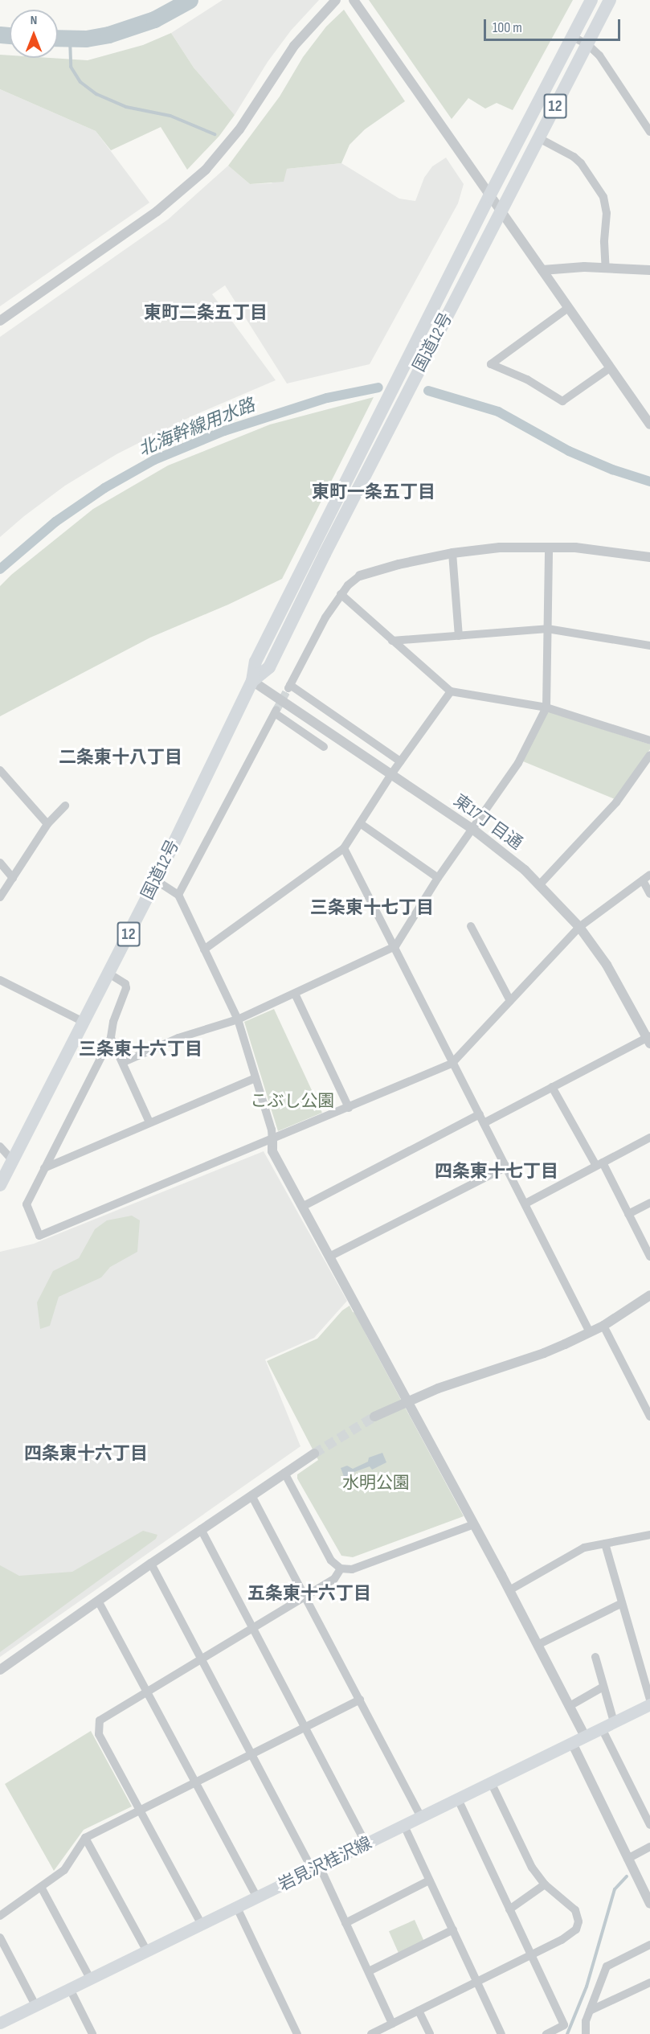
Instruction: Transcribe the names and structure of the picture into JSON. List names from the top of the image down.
{
  "streets": {
    "highway": ["12", "国道12号"],
    "main road": ["岩見沢桂沢線"],
    "street": ["東17丁目通"]
  },
  "crossings": [
    ["国道12号", "東17丁目通"]
  ],
  "districts": [
    "東町二条五丁目",
    "東町一条五丁目",
    "二条東十八丁目",
    "三条東十七丁目",
    "三条東十六丁目",
    "四条東十七丁目",
    "四条東十六丁目",
    "五条東十六丁目"
  ],
  "water": ["北海幹線用水路"],
  "parks": ["こぶし公園", "水明公園"],
  "scale_bar": "100 m",
  "north": "top"
}
